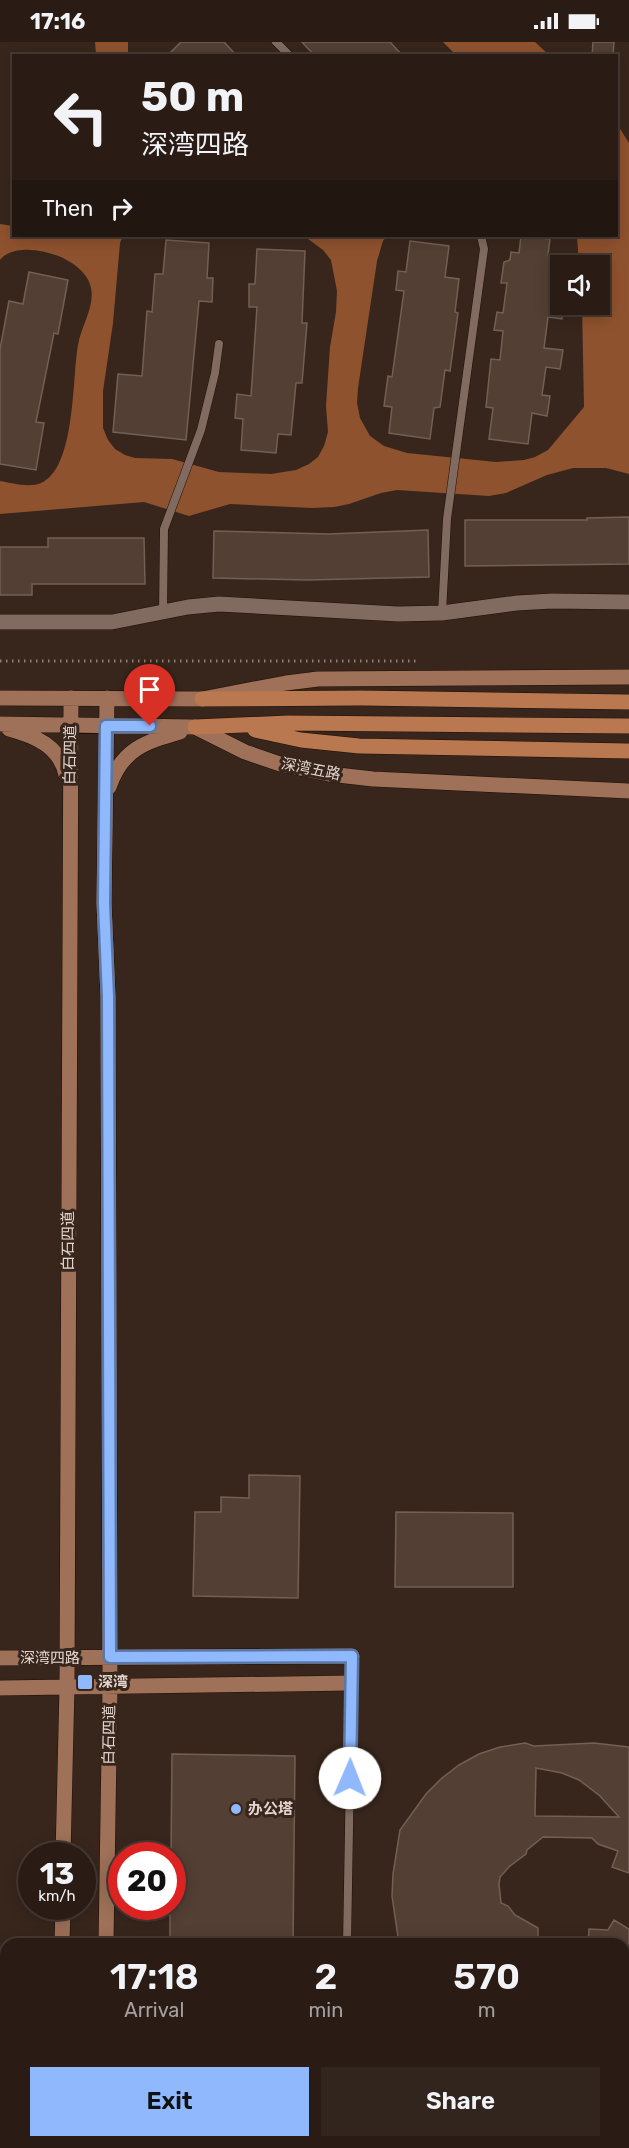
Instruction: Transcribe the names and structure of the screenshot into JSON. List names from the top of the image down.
{
  "streets": {
    "street": ["白石四道", "深湾五路", "深湾四路"]
  },
  "crossings": [
    ["白石四道", "深湾五路"],
    ["白石四道", "深湾四路"]
  ],
  "places": {
    "transit": ["深湾"],
    "other": ["办公塔"]
  },
  "page": {
    "status": "17:16",
    "turn": ["50 m", "深湾四路"],
    "then": "Then",
    "speed": "13 km/h",
    "limit": "20",
    "eta": [
      "17:18",
      "Arrival",
      "2",
      "min",
      "570",
      "m"
    ],
    "buttons": ["Exit", "Share"]
  }
}
